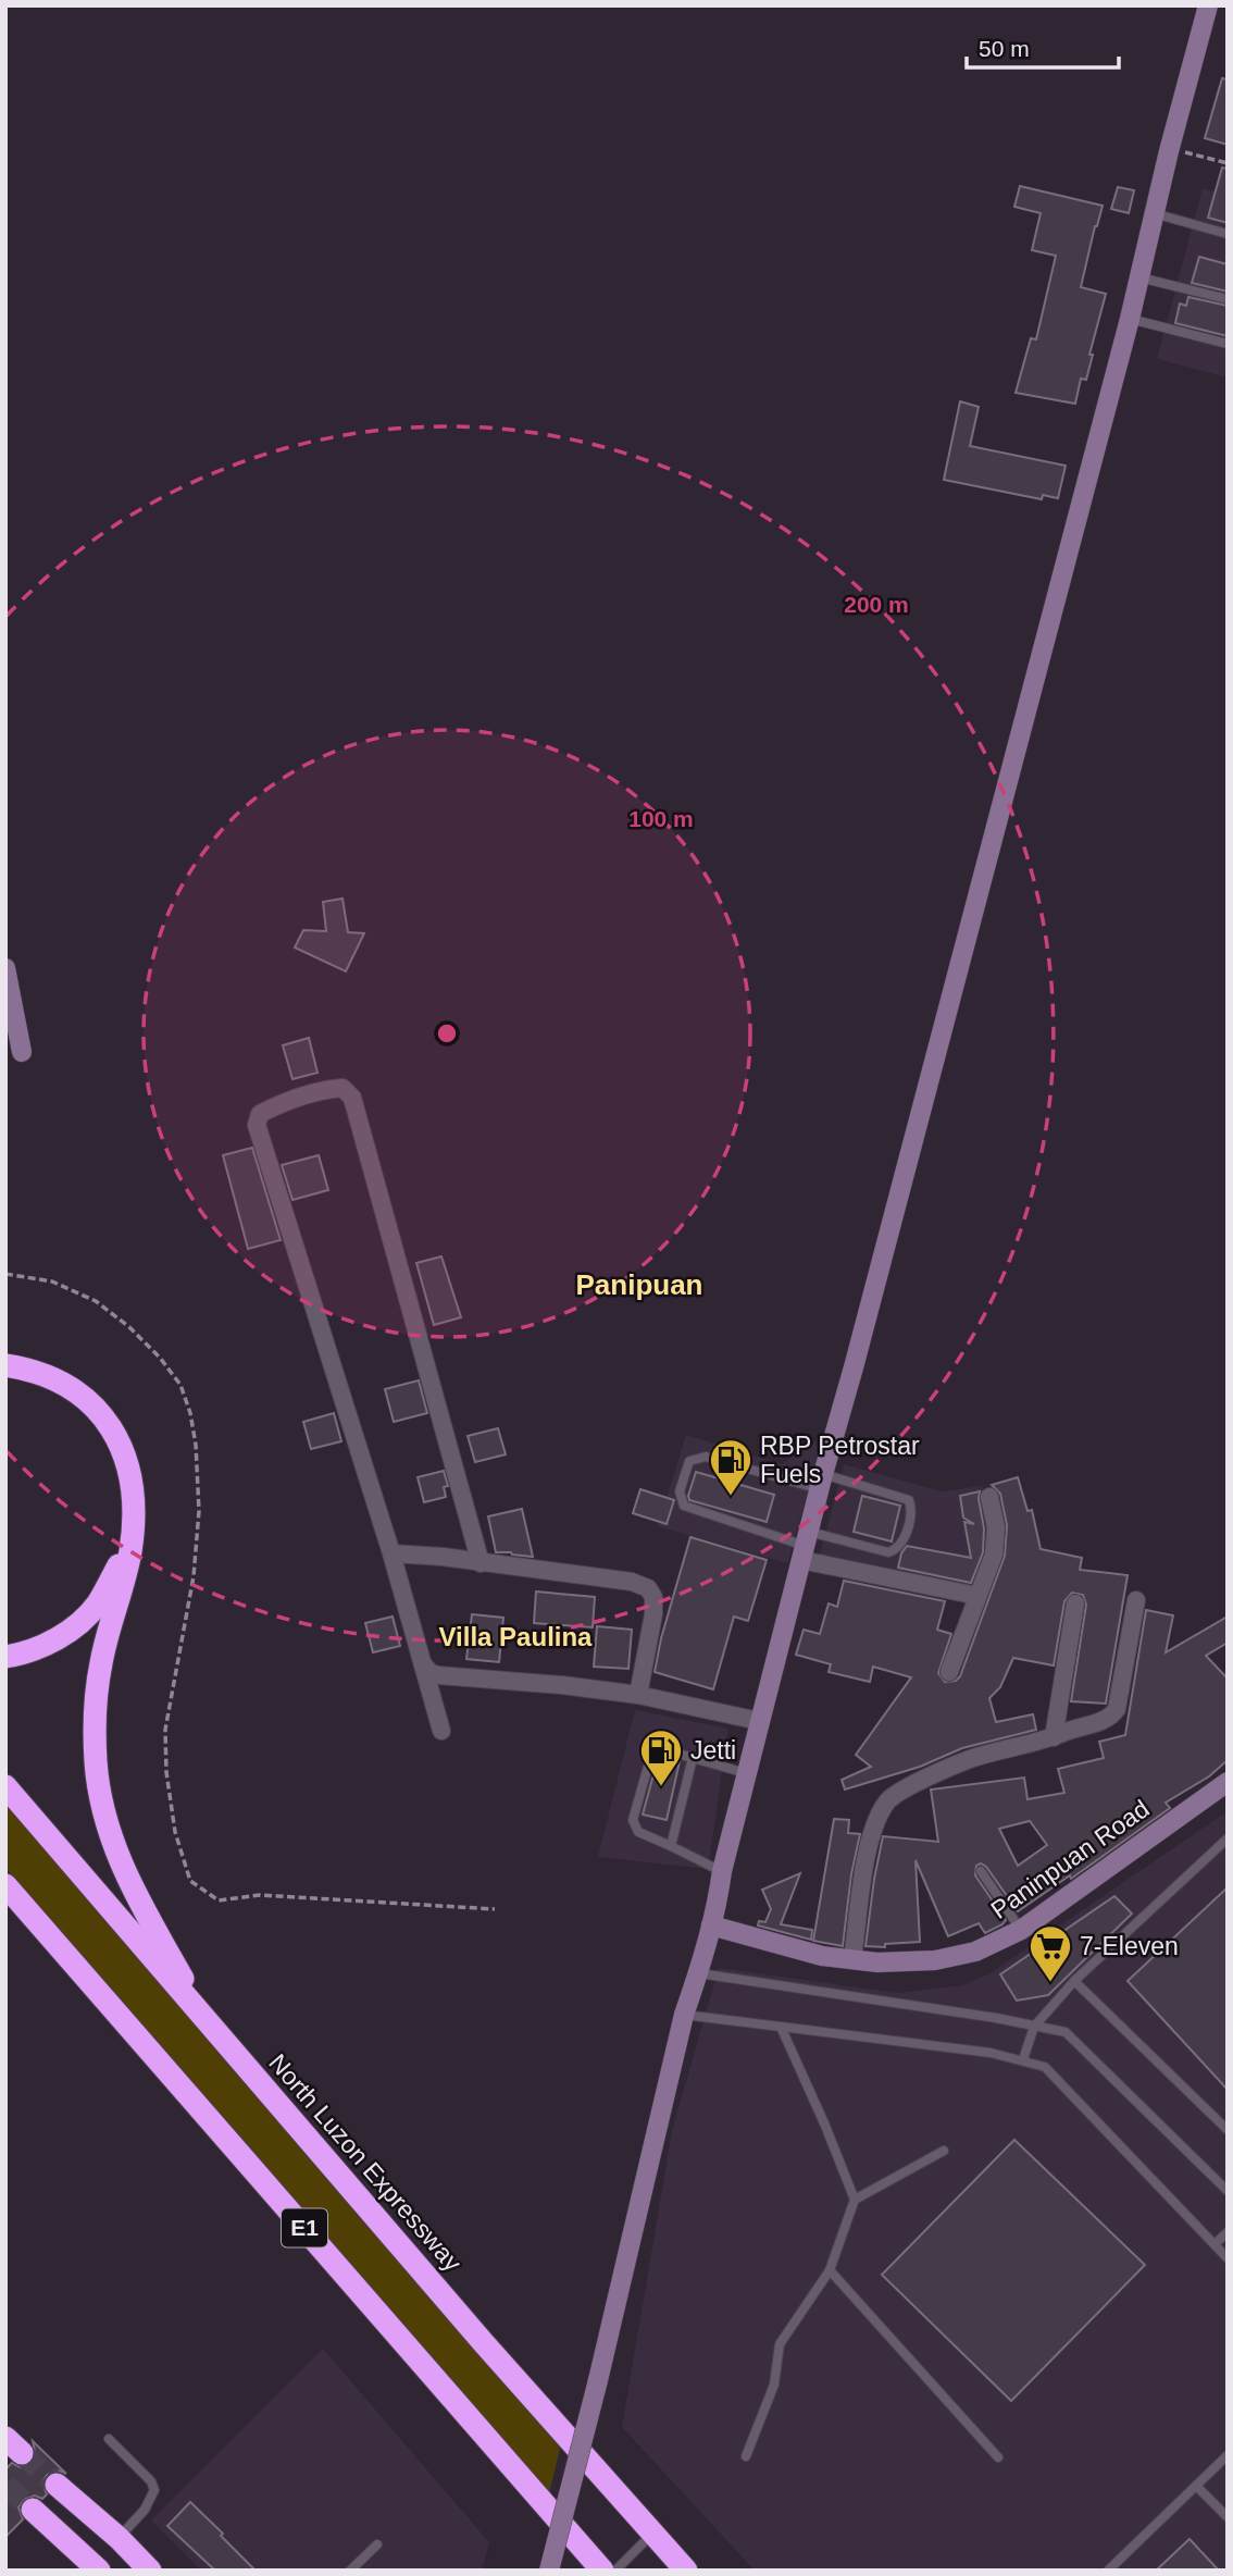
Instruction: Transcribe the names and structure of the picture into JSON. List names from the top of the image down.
{
  "streets": {
    "highway": ["North Luzon Expressway", "E1"],
    "main road": ["Paninpuan Road"]
  },
  "districts": ["Panipuan", "Villa Paulina"],
  "places": {
    "fuel station": ["RBP Petrostar Fuels", "Jetti"],
    "supermarket": ["7-Eleven"]
  },
  "scale_bar": "50 m",
  "rings": ["200 m", "100 m"]
}
